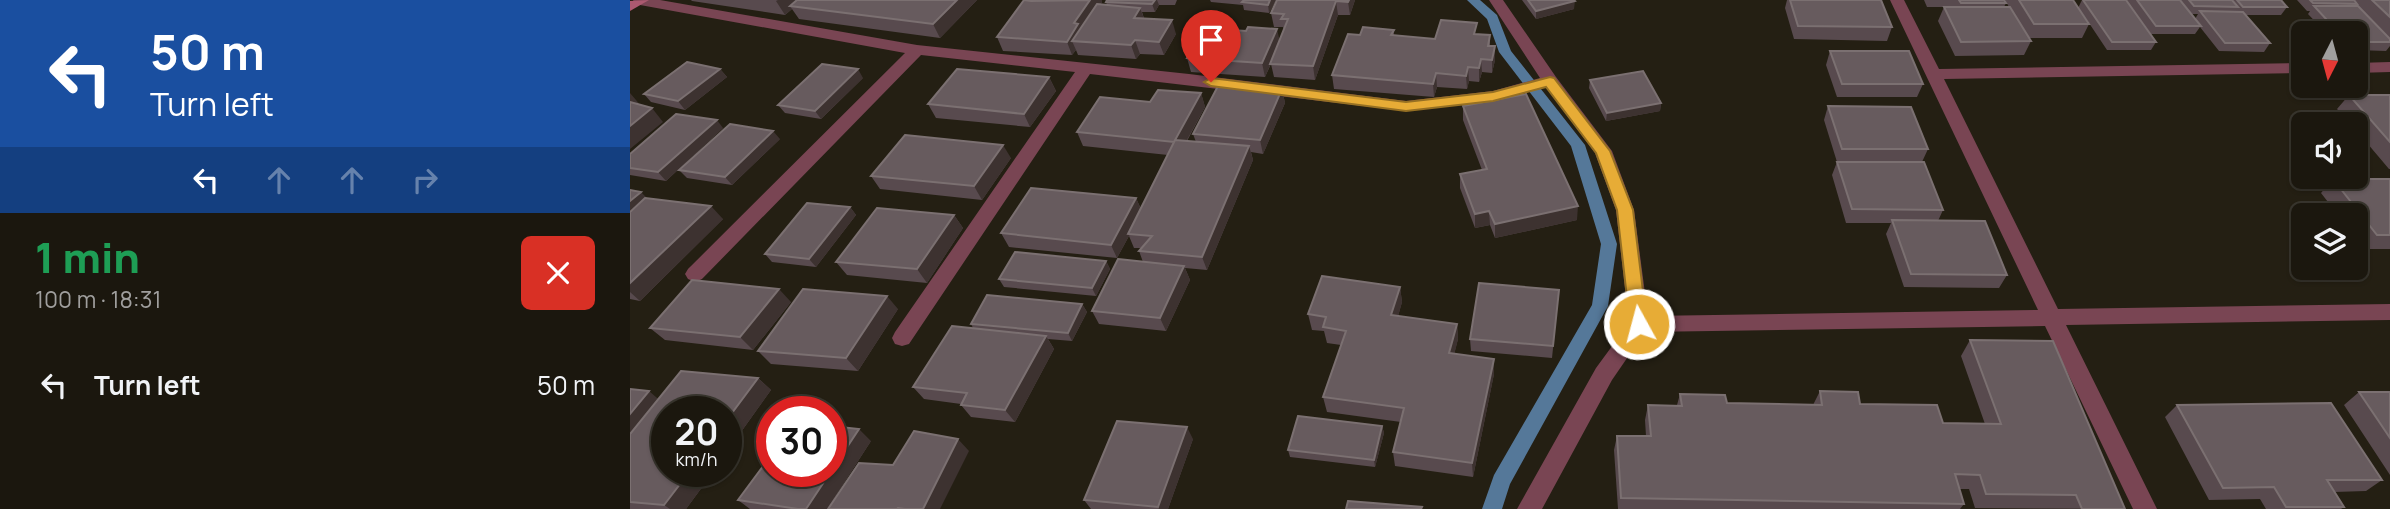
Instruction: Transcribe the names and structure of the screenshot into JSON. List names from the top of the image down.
{
  "north": "bottom",
  "page": {
    "turn": ["50 m", "Turn left"],
    "heading": ["1 min", "100 m · 18:31"],
    "list": [
      {
        "name": "Turn left",
        "value": "50 m"
      }
    ],
    "speed": "20 km/h",
    "limit": "30"
  }
}
